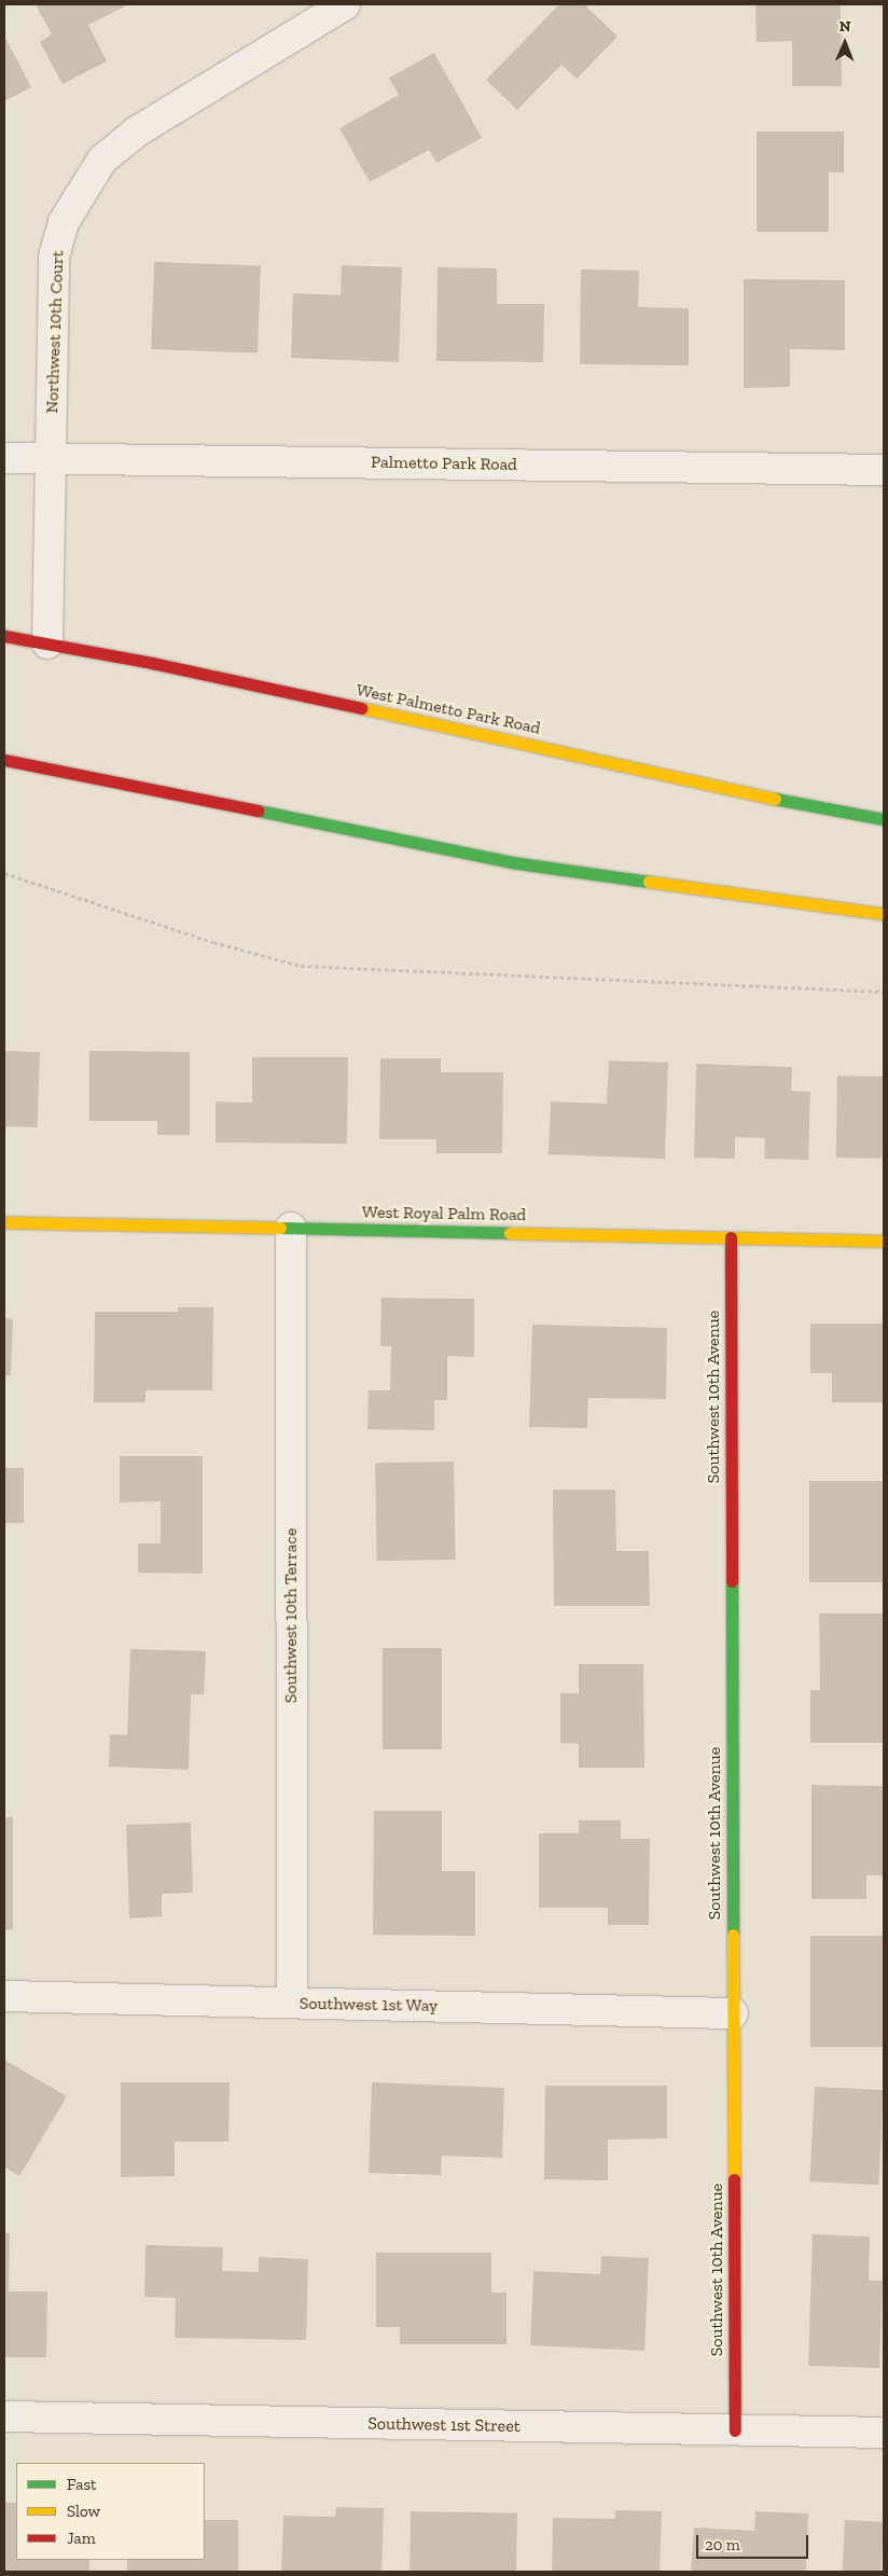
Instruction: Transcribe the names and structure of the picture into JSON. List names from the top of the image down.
{
  "streets": {
    "street": [
      "Northwest 10th Court",
      "Palmetto Park Road",
      "West Palmetto Park Road",
      "West Royal Palm Road",
      "Southwest 10th Avenue",
      "Southwest 10th Terrace",
      "Southwest 1st Way",
      "Southwest 1st Street"
    ]
  },
  "crossings": [
    ["Northwest 10th Court", "Palmetto Park Road"],
    ["Northwest 10th Court", "West Palmetto Park Road"],
    ["West Royal Palm Road", "Southwest 10th Avenue"],
    ["West Royal Palm Road", "Southwest 10th Terrace"],
    ["Southwest 10th Avenue", "Southwest 1st Way"],
    ["Southwest 10th Avenue", "Southwest 1st Street"],
    ["Southwest 10th Terrace", "Southwest 1st Way"]
  ],
  "legend": ["Fast", "Slow", "Jam"],
  "scale_bar": "20 m",
  "north": "top"
}
